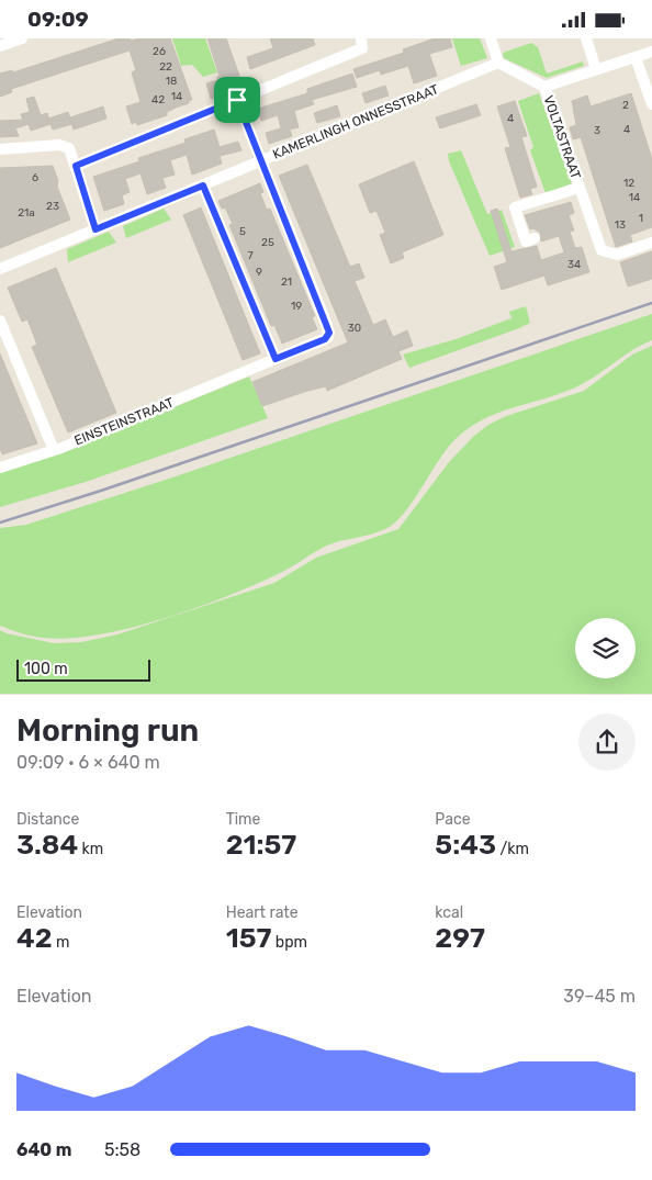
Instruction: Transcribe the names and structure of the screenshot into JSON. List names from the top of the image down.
{
  "streets": {
    "street": ["KAMERLINGH ONNESSTRAAT", "VOLTASTRAAT", "EINSTEINSTRAAT"]
  },
  "crossings": [
    ["KAMERLINGH ONNESSTRAAT", "EINSTEINSTRAAT"]
  ],
  "house_numbers": [
    "26",
    "22",
    "18",
    "14",
    "42",
    "2",
    "4",
    "4",
    "3",
    "6",
    "12",
    "14",
    "23",
    "21a",
    "1",
    "13",
    "5",
    "25",
    "7",
    "34",
    "9",
    "21",
    "19",
    "30"
  ],
  "scale_bar": "100 m",
  "page": {
    "status": "09:09",
    "scale": "100 m",
    "heading": ["Morning run", "09:09 · 6 × 640 m"],
    "stats": [
      ["Distance", "3.84 km"],
      ["Time", "21:57"],
      ["Pace", "5:43 /km"],
      ["Elevation", "42 m"],
      ["Heart rate", "157 bpm"],
      ["kcal", "297"]
    ],
    "chart": ["Elevation", "39–45 m"],
    "list": [
      {
        "name": "640 m",
        "note": "5:58"
      }
    ]
  }
}
